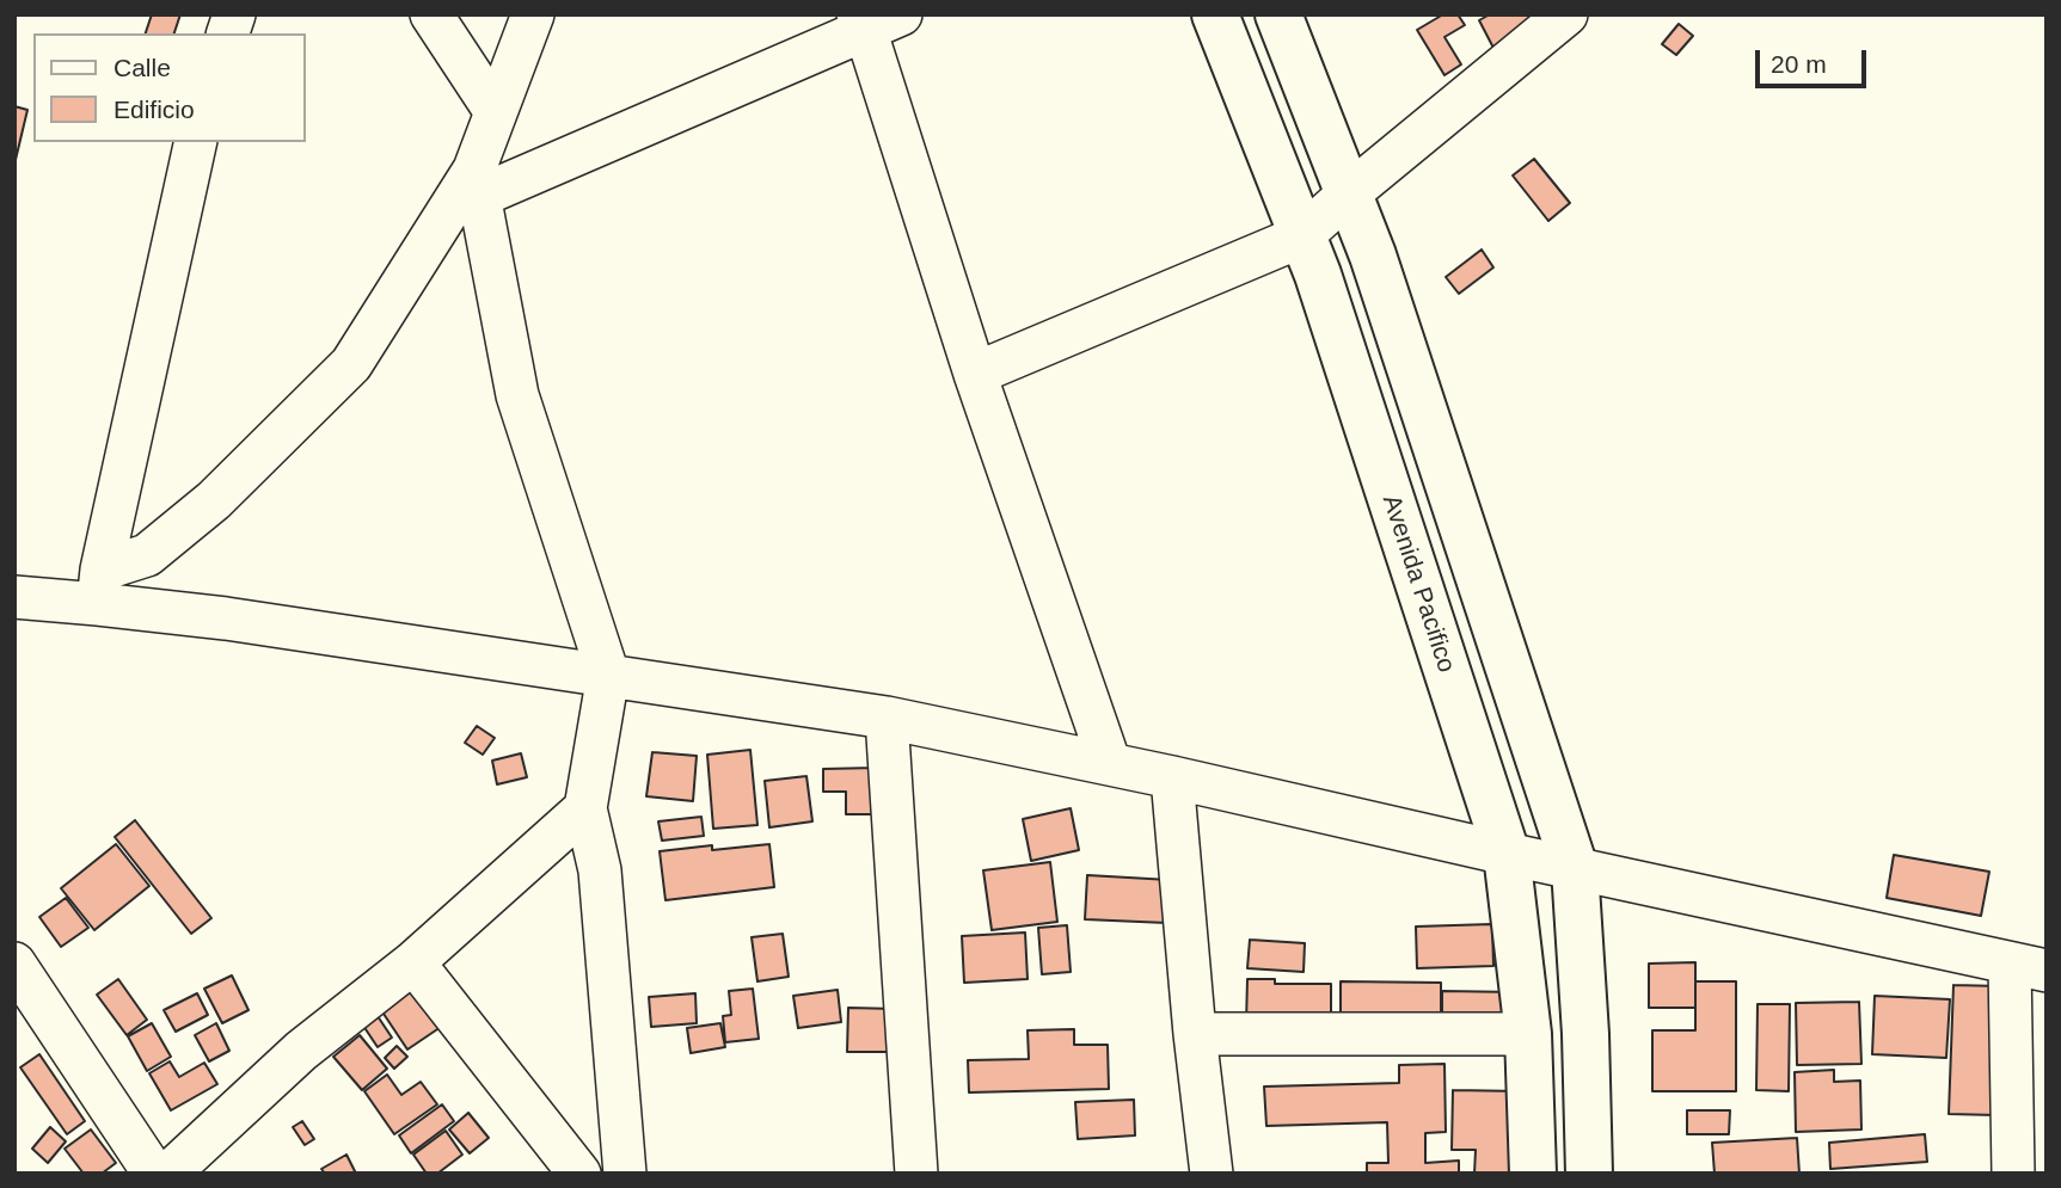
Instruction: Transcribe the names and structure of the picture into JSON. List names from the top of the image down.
{
  "streets": {
    "main road": ["Avenida Pacifico"]
  },
  "legend": ["Calle", "Edificio"],
  "scale_bar": "20 m"
}
